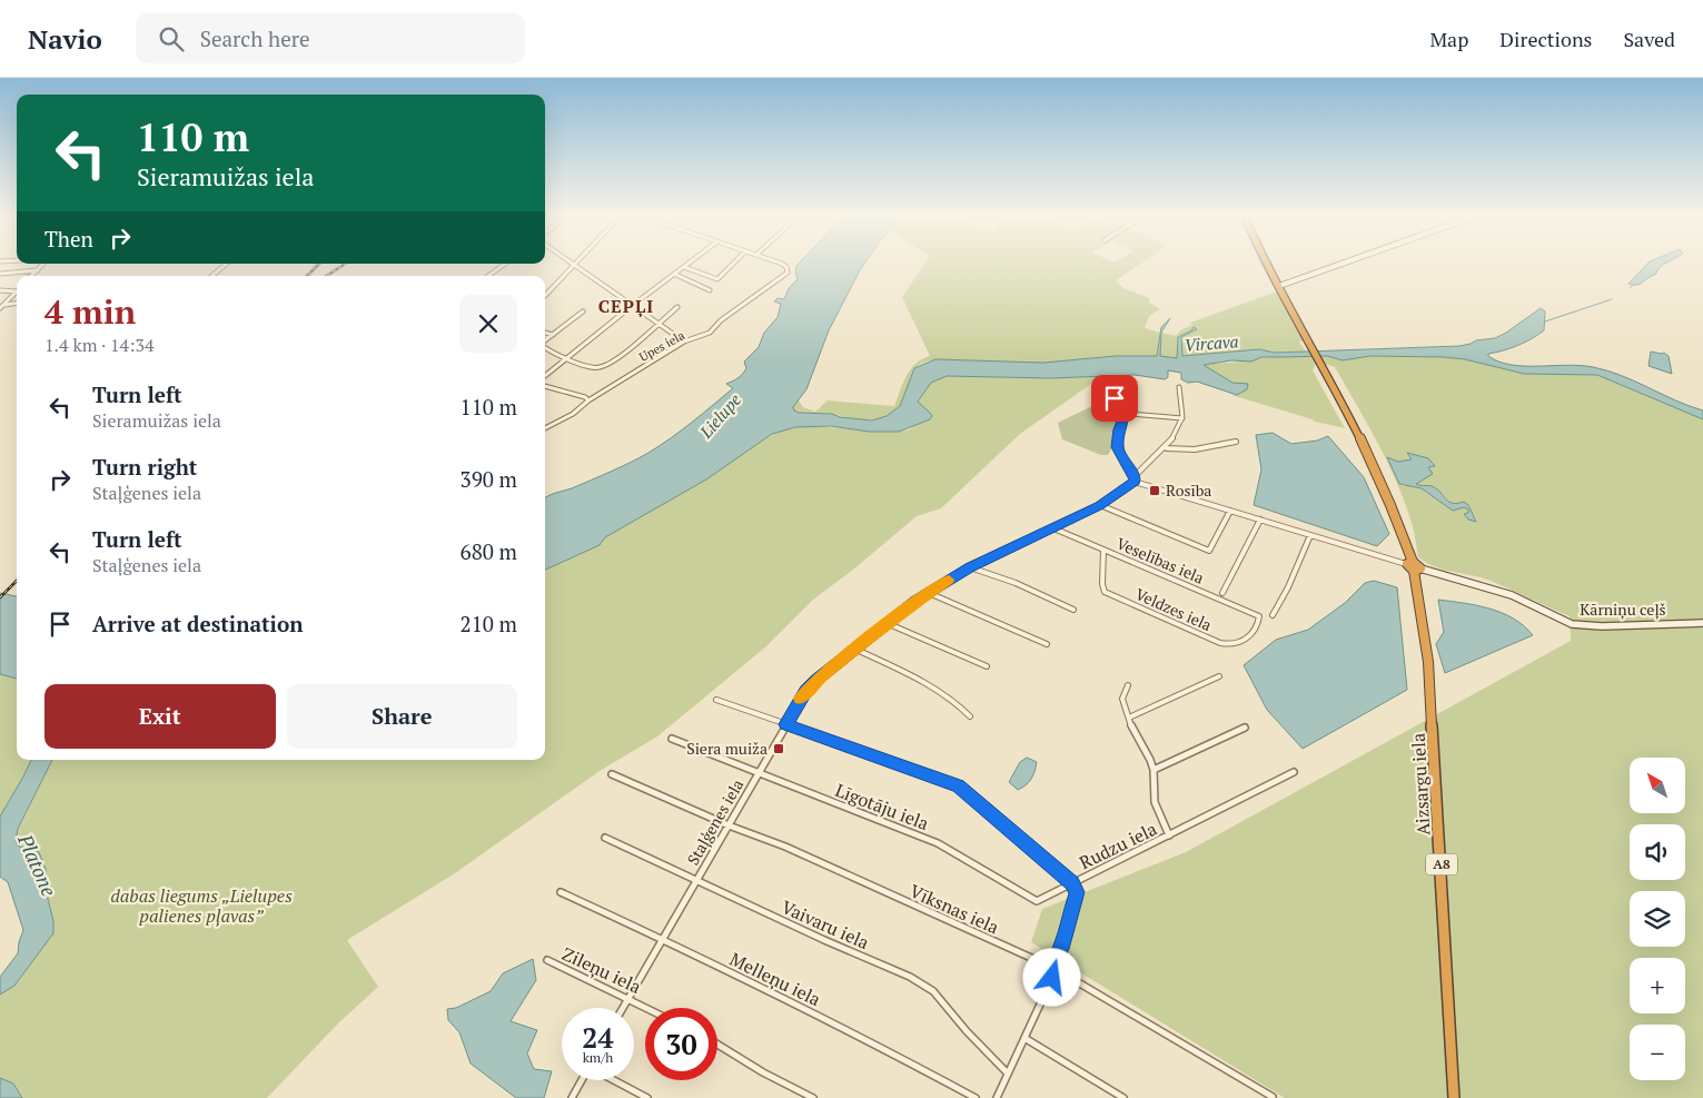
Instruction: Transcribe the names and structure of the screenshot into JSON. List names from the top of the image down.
{
  "streets": {
    "highway": ["Aizsargu iela", "A8"],
    "street": [
      "Upes iela",
      "Veselības iela",
      "Veldzes iela",
      "Kārniņu ceļš",
      "Līgotāju iela",
      "Staļģenes iela",
      "Rudzu iela",
      "Vīksnas iela",
      "Vaivaru iela",
      "Zileņu iela",
      "Melleņu iela"
    ]
  },
  "crossings": [
    ["Veselības iela", "Veldzes iela"],
    ["Veselības iela", "Staļģenes iela"],
    ["Kārniņu ceļš", "Aizsargu iela"],
    ["Kārniņu ceļš", "Staļģenes iela"],
    ["Aizsargu iela", "A8"],
    ["Līgotāju iela", "Staļģenes iela"],
    ["Līgotāju iela", "Rudzu iela"],
    ["Staļģenes iela", "Vīksnas iela"],
    ["Staļģenes iela", "Vaivaru iela"],
    ["Staļģenes iela", "Zileņu iela"],
    ["Staļģenes iela", "Melleņu iela"],
    ["Rudzu iela", "Vīksnas iela"],
    ["Rudzu iela", "Vaivaru iela"]
  ],
  "districts": ["CEPĻI"],
  "water": ["Vircava", "Lielupe", "Platone"],
  "parks": ["dabas liegums „Lielupes palienes pļavas”"],
  "places": {
    "transit": ["Rosība", "Siera muiža"]
  },
  "north": "top left",
  "page": {
    "header": "Navio",
    "search": "Search here",
    "nav": ["Map", "Directions", "Saved"],
    "turn": ["110 m", "Sieramuižas iela"],
    "then": "Then",
    "heading": ["4 min", "1.4 km · 14:34"],
    "list": [
      {
        "name": "Turn left",
        "note": "Sieramuižas iela",
        "value": "110 m"
      },
      {
        "name": "Turn right",
        "note": "Staļģenes iela",
        "value": "390 m"
      },
      {
        "name": "Turn left",
        "note": "Staļģenes iela",
        "value": "680 m"
      },
      {
        "name": "Arrive at destination",
        "value": "210 m"
      }
    ],
    "buttons": ["Exit", "Share"],
    "map_buttons": ["+", "−"],
    "speed": "24 km/h",
    "limit": "30"
  }
}
